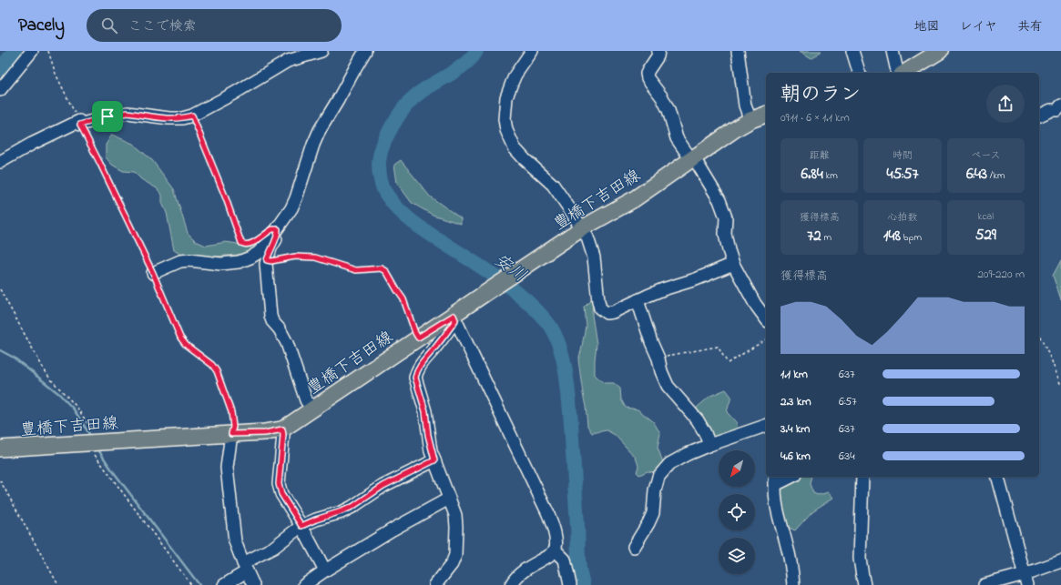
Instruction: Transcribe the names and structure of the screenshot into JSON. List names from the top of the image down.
{
  "streets": {
    "main road": ["豊橋下吉田線"]
  },
  "water": ["安川"],
  "north": "bottom left",
  "page": {
    "header": "Pacely",
    "search": "ここで検索",
    "nav": ["地図", "レイヤ", "共有"],
    "heading": ["朝のラン", "09:11 · 6 × 1.1 km"],
    "stats": [
      ["距離", "6.84 km"],
      ["時間", "45:57"],
      ["ペース", "6:43 /km"],
      ["獲得標高", "72 m"],
      ["心拍数", "148 bpm"],
      ["kcal", "529"]
    ],
    "chart": ["獲得標高", "209–220 m"],
    "list": [
      {
        "name": "1.1 km",
        "note": "6:37"
      },
      {
        "name": "2.3 km",
        "note": "6:57"
      },
      {
        "name": "3.4 km",
        "note": "6:37"
      },
      {
        "name": "4.6 km",
        "note": "6:34"
      }
    ]
  }
}
